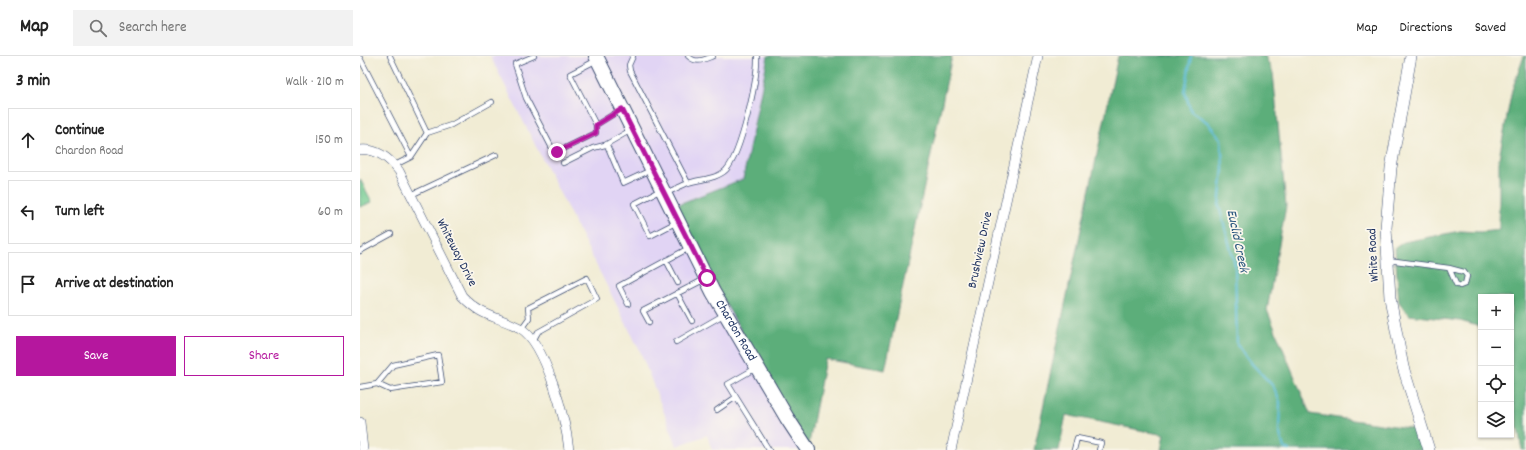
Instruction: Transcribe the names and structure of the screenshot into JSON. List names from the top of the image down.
{
  "streets": {
    "main road": ["Chardon Road"],
    "street": ["Brushview Drive", "Whiteway Drive", "White Road"]
  },
  "water": ["Euclid Creek"],
  "page": {
    "header": "Map",
    "search": "Search here",
    "nav": ["Map", "Directions", "Saved"],
    "heading": ["3 min", "Walk · 210 m"],
    "list": [
      ["Continue", "Chardon Road", "150 m"],
      ["Turn left", "60 m"],
      "Arrive at destination"
    ],
    "map_buttons": ["+", "−"],
    "buttons": ["Save", "Share"]
  }
}
